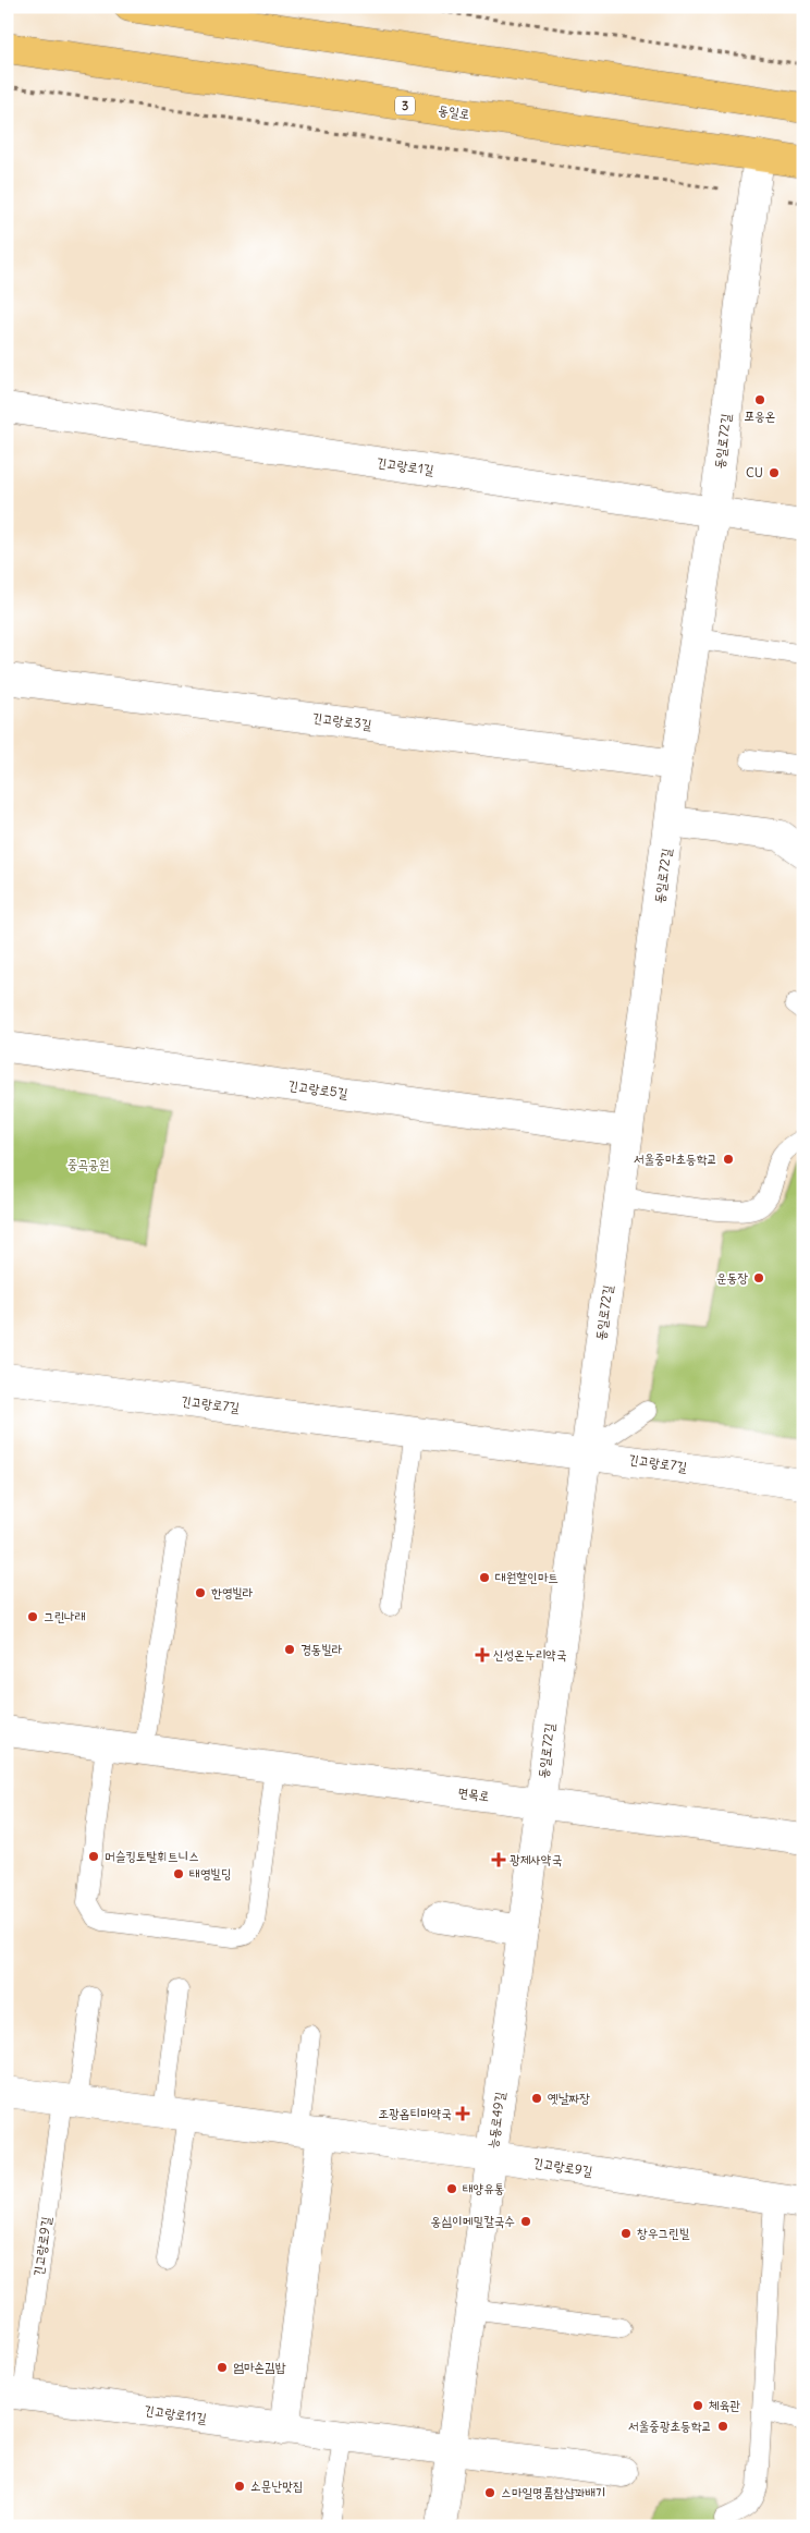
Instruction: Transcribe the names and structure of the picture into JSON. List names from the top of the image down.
{
  "streets": {
    "main road": ["3", "동일로"],
    "street": [
      "동일로72길",
      "긴고랑로1길",
      "긴고랑로3길",
      "긴고랑로5길",
      "긴고랑로7길",
      "면목로",
      "능동로49길",
      "긴고랑로9길",
      "긴고랑로11길"
    ]
  },
  "crossings": [
    ["동일로", "동일로72길"],
    ["동일로72길", "긴고랑로1길"],
    ["동일로72길", "긴고랑로3길"],
    ["동일로72길", "긴고랑로5길"],
    ["동일로72길", "긴고랑로7길"],
    ["동일로72길", "면목로"],
    ["동일로72길", "능동로49길"],
    ["면목로", "능동로49길"],
    ["능동로49길", "긴고랑로9길"],
    ["능동로49길", "긴고랑로11길"],
    ["긴고랑로9길", "긴고랑로11길"]
  ],
  "parks": ["중곡공원"],
  "places": {
    "other": [
      "포응온",
      "CU",
      "서울중마초등학교",
      "운동장",
      "대원할인마트",
      "한영빌라",
      "그린나래",
      "경동빌라",
      "머슬킹토탈휘트니스",
      "태영빌딩",
      "옛날짜장",
      "태양유통",
      "옹심이메밀칼국수",
      "창우그린빌",
      "엄마손김밥",
      "체육관",
      "서울중광초등학교",
      "소문난맛집",
      "스마일명품찹샵꽈배기"
    ],
    "health": ["신성온누리약국", "광제사약국", "조광옵티마약국"]
  }
}
